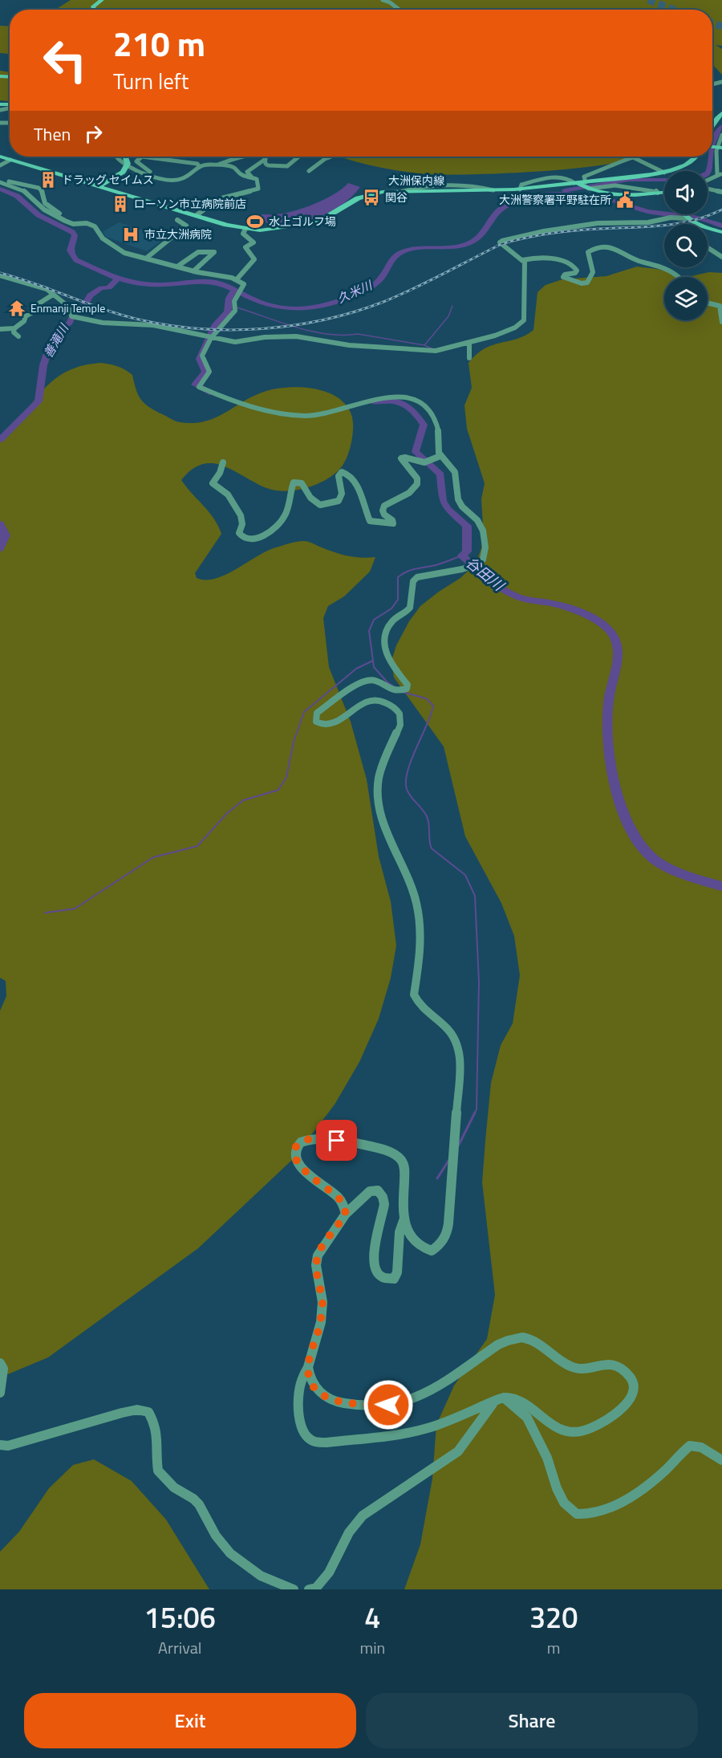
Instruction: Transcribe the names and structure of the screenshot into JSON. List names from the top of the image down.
{
  "streets": {
    "main road": ["大洲保内線"]
  },
  "water": ["久米川", "善滝川", "谷田川"],
  "places": {
    "building": ["ドラッグ セイムス", "ローソン市立病院前店"],
    "bus stop": ["関谷"],
    "public building": ["大洲警察署平野駐在所"],
    "sports": ["水上ゴルフ場"],
    "hospital": ["市立大洲病院"],
    "temple": ["Enmanji Temple"]
  },
  "page": {
    "turn": ["210 m", "Turn left"],
    "then": "Then",
    "eta": [
      "15:06",
      "Arrival",
      "4",
      "min",
      "320",
      "m"
    ],
    "buttons": ["Exit", "Share"]
  }
}
